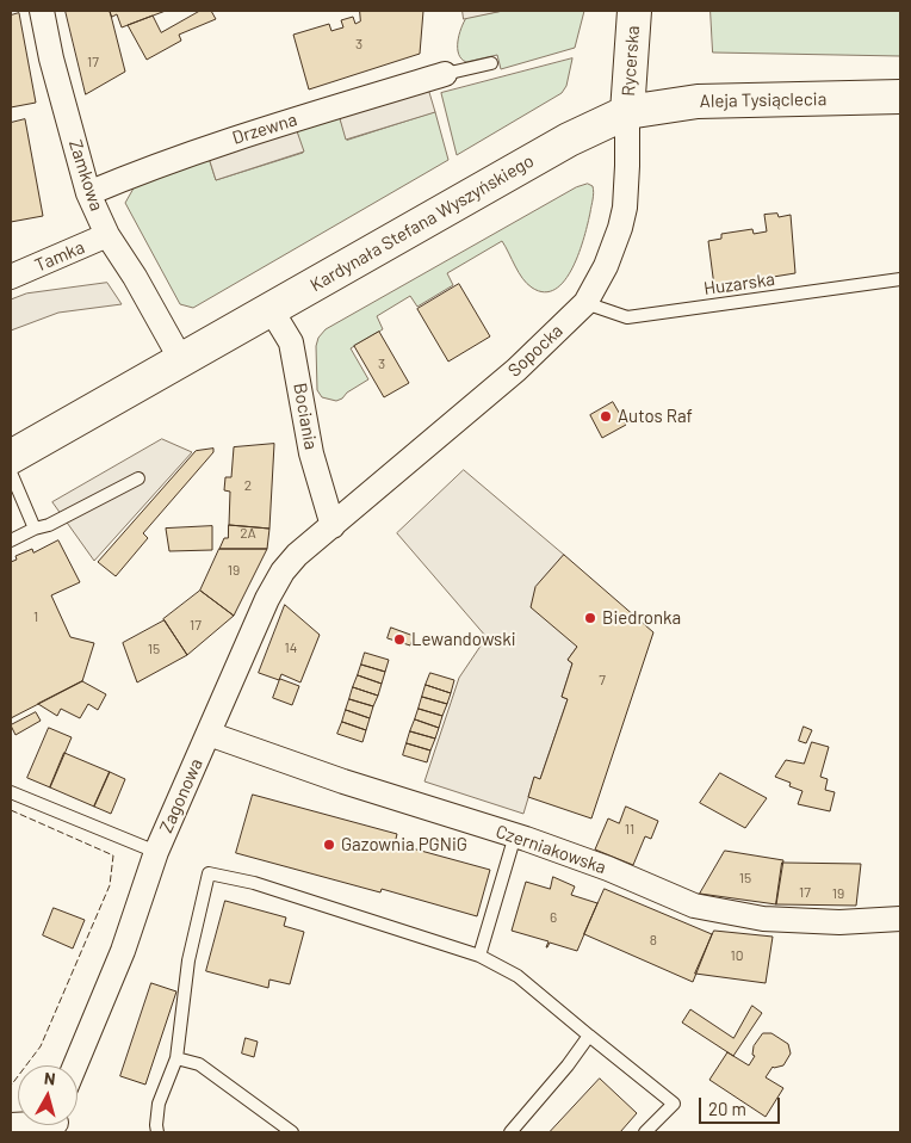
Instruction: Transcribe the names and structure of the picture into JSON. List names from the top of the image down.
{
  "streets": {
    "main road": ["Rycerska", "Aleja Tysiąclecia", "Kardynała Stefana Wyszyńskiego"],
    "street": [
      "Drzewna",
      "Zamkowa",
      "Tamka",
      "Sopocka",
      "Bociania",
      "Zagonowa",
      "Czerniakowska"
    ],
    "lane": ["Huzarska"]
  },
  "crossings": [
    ["Rycerska", "Aleja Tysiąclecia"],
    ["Rycerska", "Kardynała Stefana Wyszyńskiego"],
    ["Rycerska", "Sopocka"],
    ["Aleja Tysiąclecia", "Kardynała Stefana Wyszyńskiego"],
    ["Aleja Tysiąclecia", "Sopocka"],
    ["Drzewna", "Zamkowa"],
    ["Zamkowa", "Kardynała Stefana Wyszyńskiego"],
    ["Zamkowa", "Tamka"],
    ["Kardynała Stefana Wyszyńskiego", "Sopocka"],
    ["Kardynała Stefana Wyszyńskiego", "Bociania"],
    ["Huzarska", "Sopocka"],
    ["Sopocka", "Bociania"],
    ["Sopocka", "Zagonowa"],
    ["Bociania", "Zagonowa"],
    ["Zagonowa", "Czerniakowska"]
  ],
  "places": [
    "Autos Raf",
    "Biedronka",
    "Lewandowski",
    "Gazownia PGNiG"
  ],
  "house_numbers": [
    "3",
    "17",
    "3",
    "2",
    "2A",
    "19",
    "1",
    "17",
    "14",
    "15",
    "7",
    "11",
    "15",
    "17",
    "19",
    "6",
    "8",
    "10"
  ],
  "scale_bar": "20 m",
  "north": "top"
}
